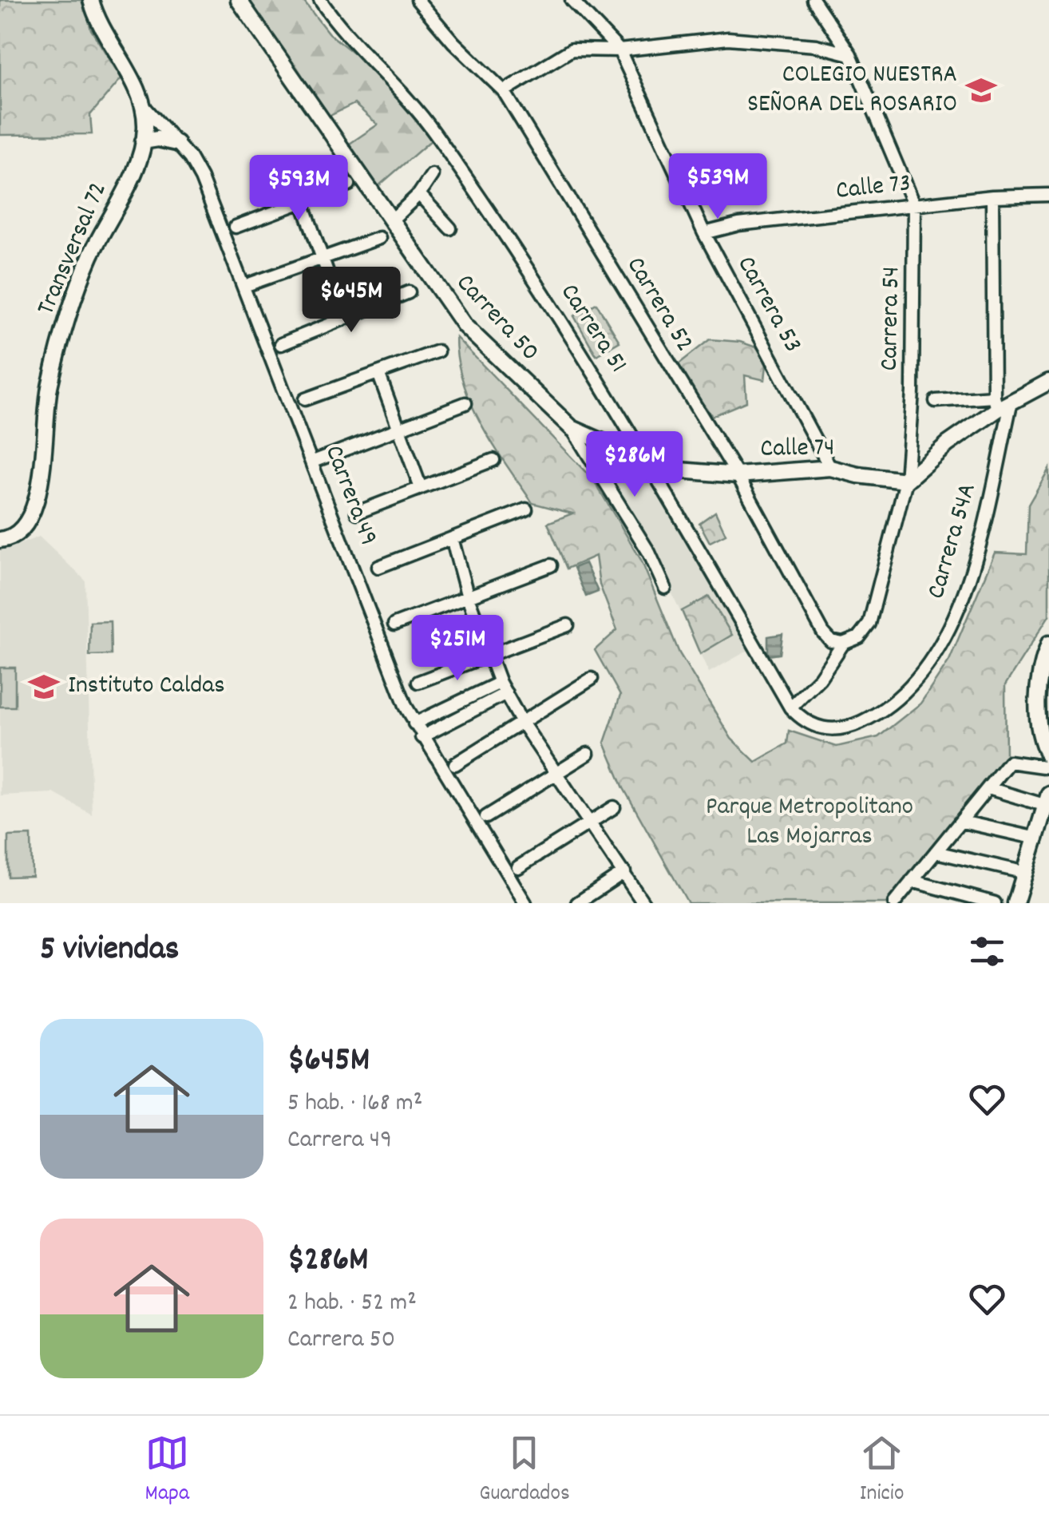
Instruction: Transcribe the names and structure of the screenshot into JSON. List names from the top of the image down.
{
  "streets": {
    "street": [
      "Calle 73",
      "Transversal 72",
      "Carrera 52",
      "Carrera 53",
      "Carrera 50",
      "Carrera 54",
      "Carrera 51",
      "Calle 74",
      "Carrera 49",
      "Carrera 54A"
    ]
  },
  "crossings": [
    ["Calle 73", "Carrera 53"],
    ["Calle 73", "Carrera 54"],
    ["Transversal 72", "Carrera 49"],
    ["Carrera 52", "Carrera 54"],
    ["Carrera 52", "Calle 74"],
    ["Carrera 53", "Calle 74"],
    ["Carrera 50", "Calle 74"],
    ["Carrera 54", "Carrera 51"],
    ["Carrera 54", "Calle 74"],
    ["Carrera 54", "Carrera 54A"],
    ["Carrera 51", "Calle 74"],
    ["Carrera 51", "Carrera 54A"]
  ],
  "parks": ["Parque Metropolitano Las Mojarras"],
  "places": {
    "school or university": ["COLEGIO NUESTRA SEÑORA DEL ROSARIO", "Instituto Caldas"]
  },
  "page": {
    "price": [
      "$539M",
      "$593M",
      "$645M",
      "$286M",
      "$251M"
    ],
    "heading": "5 viviendas",
    "list": [
      {
        "name": "$645M",
        "note": "5 hab. · 168 m² · Carrera 49"
      },
      {
        "name": "$286M",
        "note": "2 hab. · 52 m² · Carrera 50"
      }
    ],
    "tabs": ["Mapa", "Guardados", "Inicio"]
  }
}
